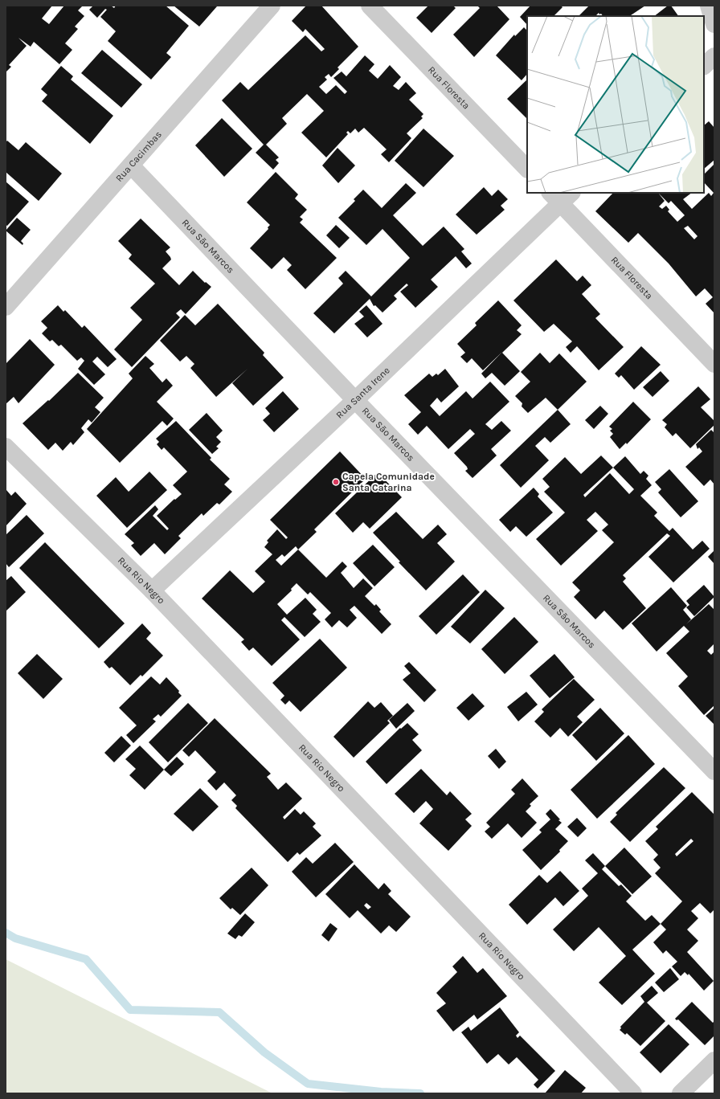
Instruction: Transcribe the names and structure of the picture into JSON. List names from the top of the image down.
{
  "streets": {
    "street": [
      "Rua Floresta",
      "Rua Cacimbas",
      "Rua São Marcos",
      "Rua Santa Irene",
      "Rua Rio Negro"
    ]
  },
  "crossings": [
    ["Rua Floresta", "Rua Santa Irene"],
    ["Rua Cacimbas", "Rua São Marcos"],
    ["Rua São Marcos", "Rua Santa Irene"],
    ["Rua Santa Irene", "Rua Rio Negro"]
  ],
  "places": ["Capela Comunidade Santa Catarina"]
}
